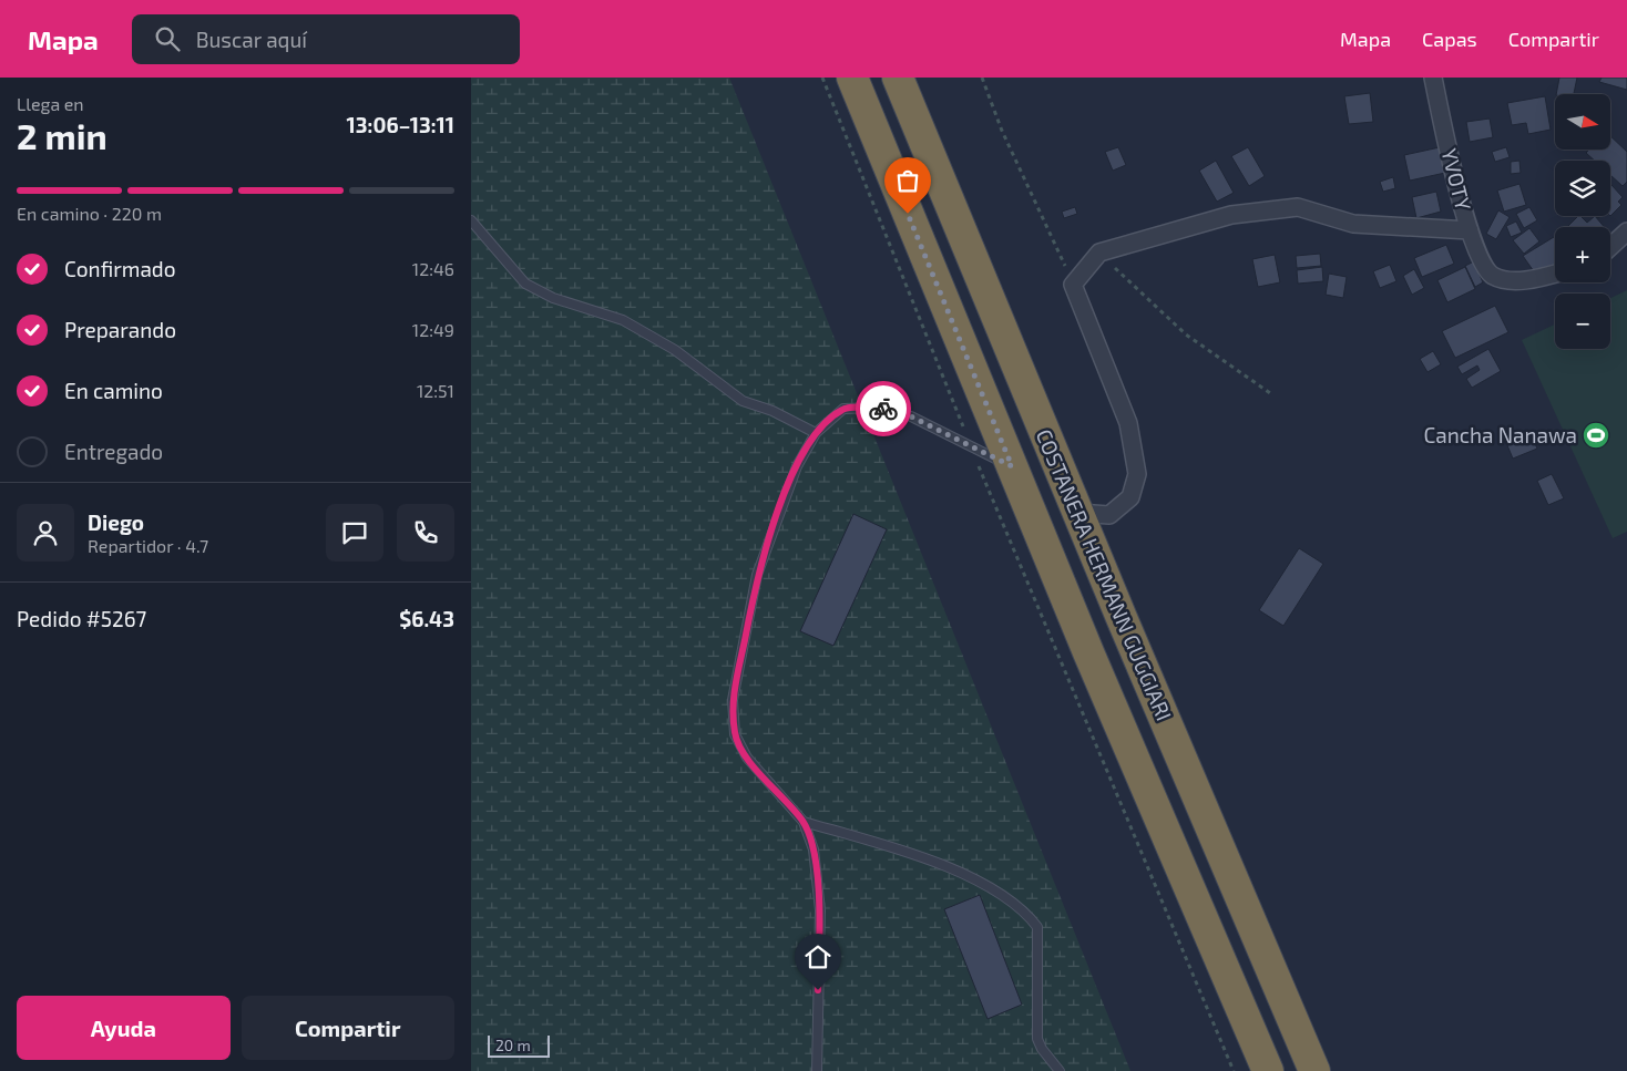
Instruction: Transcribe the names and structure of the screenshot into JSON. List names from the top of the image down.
{
  "streets": {
    "highway": ["COSTANERA HERMANN GUGGIARI"],
    "street": ["YVOTY"]
  },
  "places": {
    "sports": ["Cancha Nanawa"]
  },
  "scale_bar": "20 m",
  "north": "right",
  "page": {
    "header": "Mapa",
    "search": "Buscar aquí",
    "nav": ["Mapa", "Capas", "Compartir"],
    "heading": ["2 min", "Llega en", "13:06–13:11"],
    "panel": [
      "Diego",
      "Repartidor · 4.7",
      "Pedido #5267",
      "$6.43"
    ],
    "map_buttons": ["+", "−"],
    "bar": "En camino · 220 m",
    "list": [
      ["Confirmado", "12:46"],
      ["Preparando", "12:49"],
      ["En camino", "12:51"],
      "Entregado"
    ],
    "buttons": ["Ayuda", "Compartir"],
    "scale": "20 m"
  }
}
